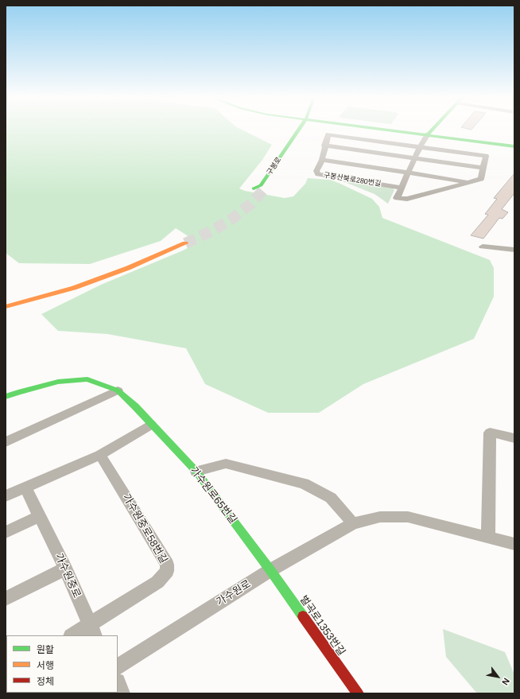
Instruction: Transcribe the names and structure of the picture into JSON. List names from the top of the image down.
{
  "streets": {
    "main road": ["구봉로", "가수원로65번길", "벌곡로1353번길"],
    "street": [
      "구봉산북로280번길",
      "가수원중로58번길",
      "가수원중로",
      "가수원로"
    ]
  },
  "crossings": [
    ["가수원로65번길", "가수원로"],
    ["가수원로65번길", "벌곡로1353번길"],
    ["가수원중로58번길", "가수원중로"],
    ["가수원로", "벌곡로1353번길"]
  ],
  "legend": ["원활", "서행", "정체"],
  "north": "bottom right"
}
